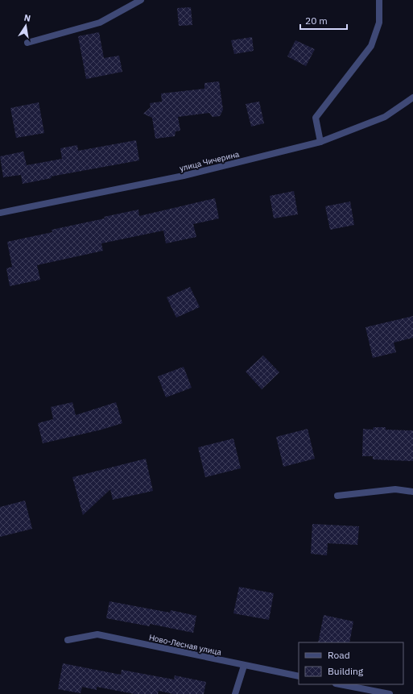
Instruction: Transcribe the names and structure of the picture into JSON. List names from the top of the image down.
{
  "streets": {
    "street": ["улица Чичерина", "Ново-Лесная улица"]
  },
  "legend": ["Road", "Building"],
  "scale_bar": "20 m",
  "north": "top"
}
